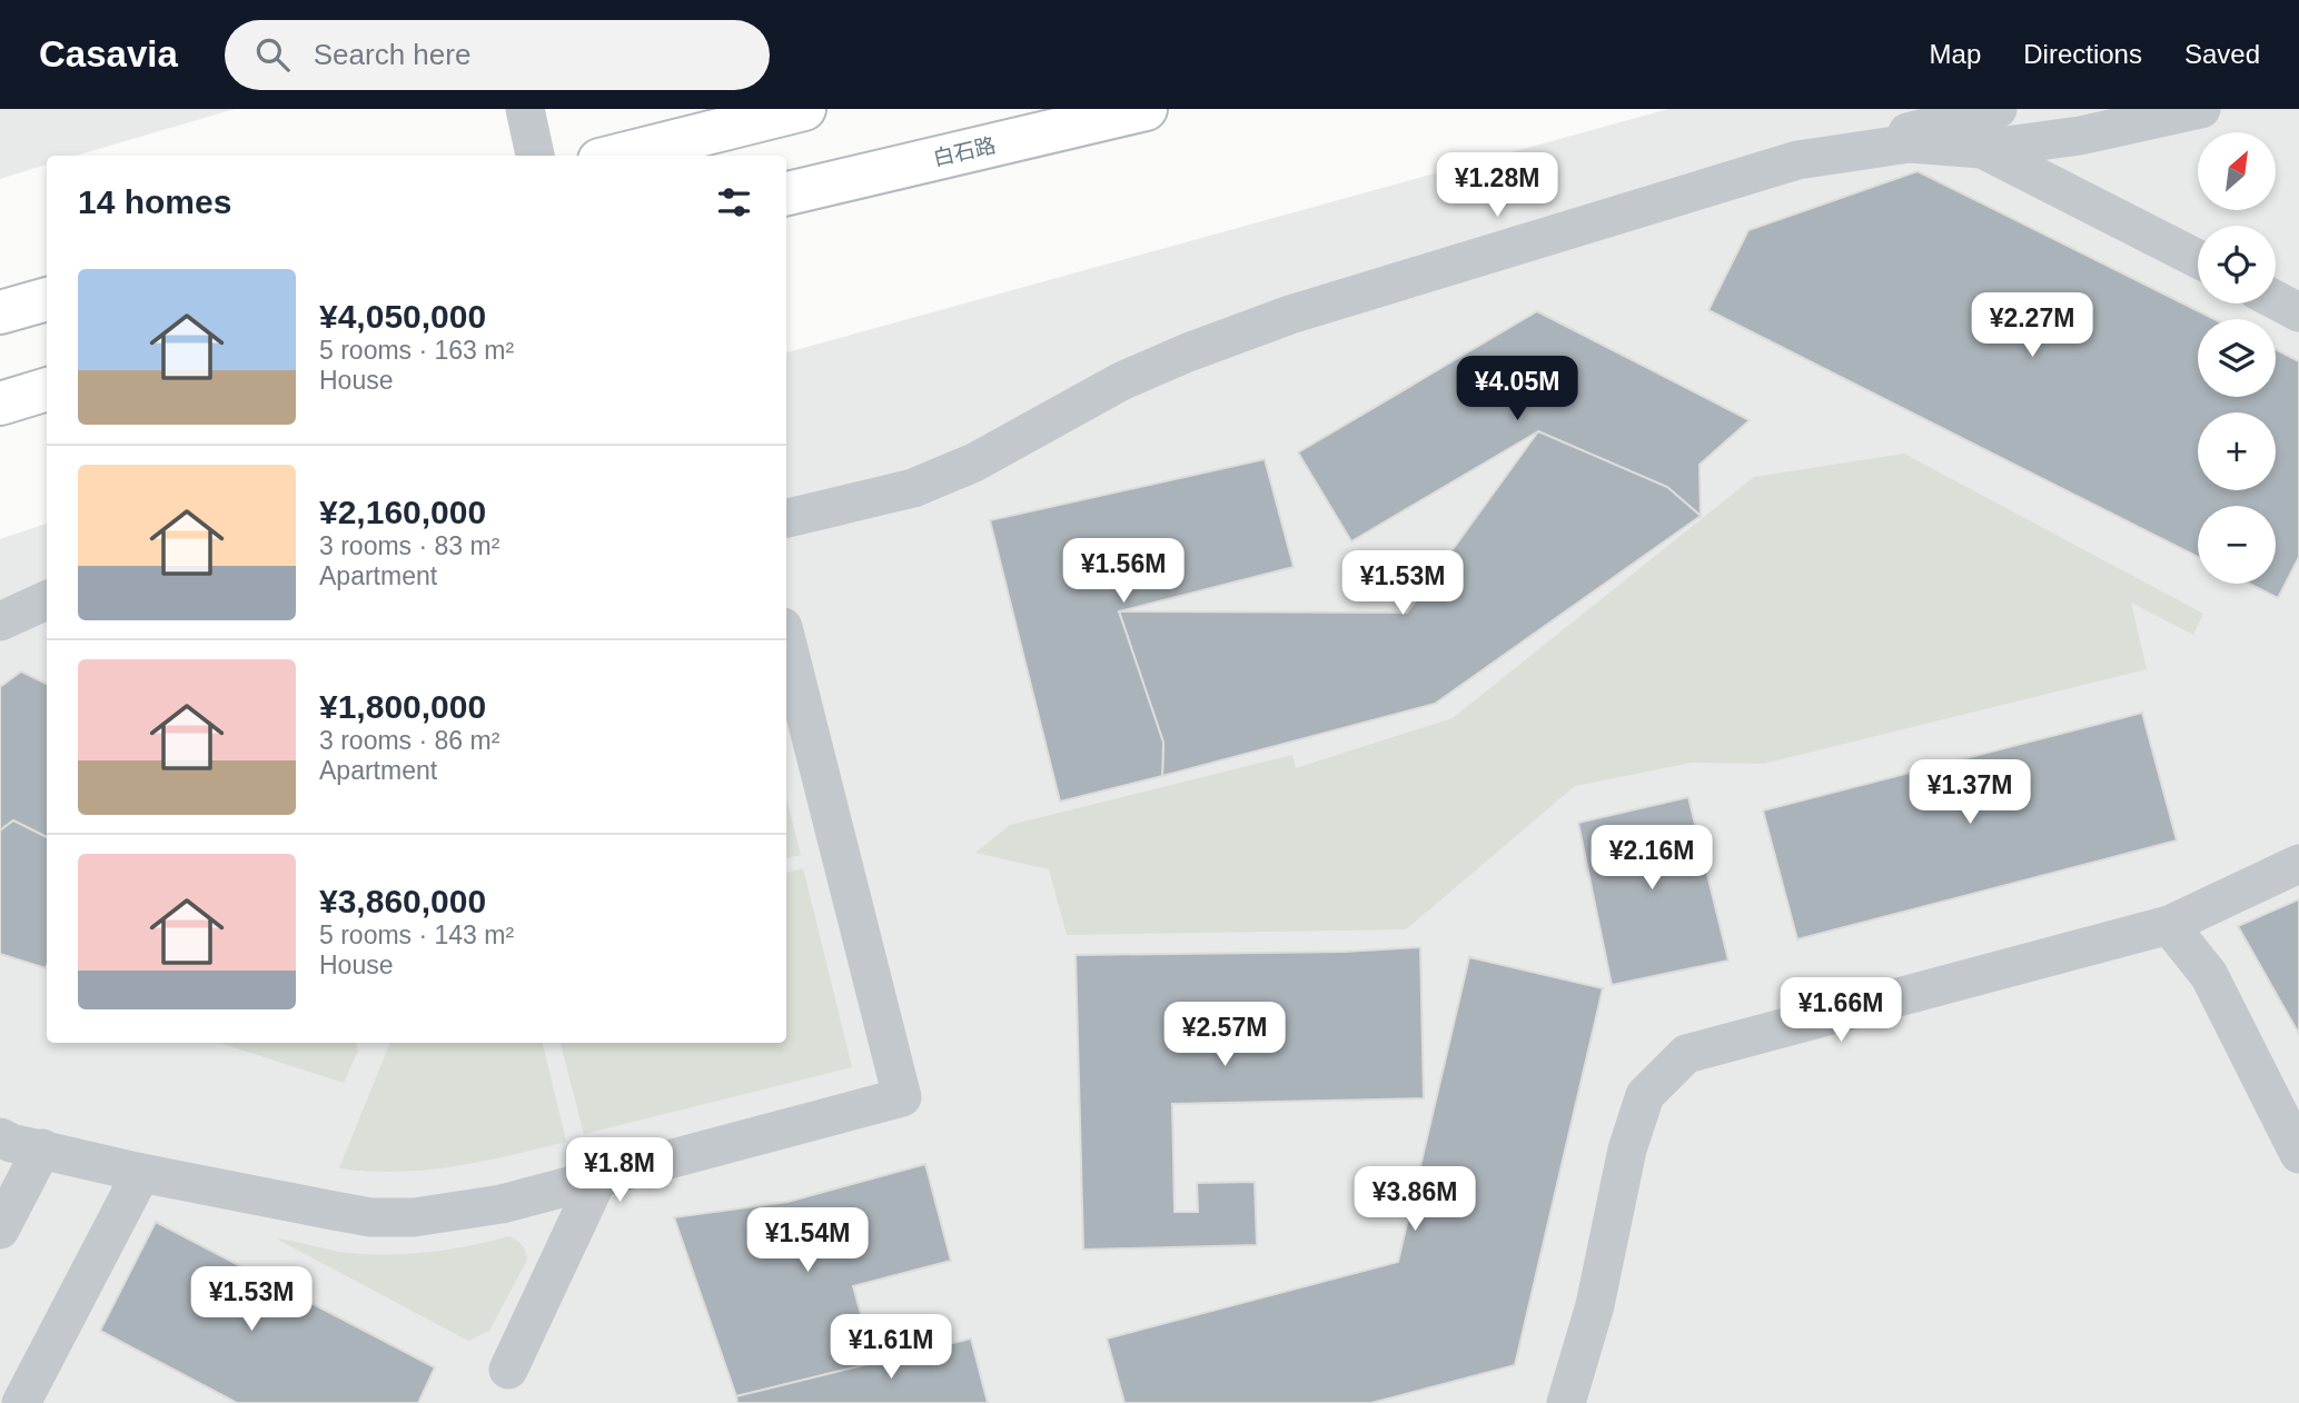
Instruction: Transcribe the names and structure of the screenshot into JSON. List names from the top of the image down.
{
  "streets": {
    "main road": ["白石路"]
  },
  "north": "top right",
  "page": {
    "header": "Casavia",
    "search": "Search here",
    "nav": ["Map", "Directions", "Saved"],
    "map_buttons": ["+", "−"],
    "price": [
      "¥1.28M",
      "¥2.27M",
      "¥4.05M",
      "¥1.56M",
      "¥1.53M",
      "¥1.37M",
      "¥2.16M",
      "¥1.66M",
      "¥2.57M",
      "¥1.8M",
      "¥3.86M",
      "¥1.54M",
      "¥1.53M",
      "¥1.61M"
    ],
    "heading": "14 homes",
    "list": [
      {
        "name": "¥4,050,000",
        "note": "5 rooms · 163 m² · House"
      },
      {
        "name": "¥2,160,000",
        "note": "3 rooms · 83 m² · Apartment"
      },
      {
        "name": "¥1,800,000",
        "note": "3 rooms · 86 m² · Apartment"
      },
      {
        "name": "¥3,860,000",
        "note": "5 rooms · 143 m² · House"
      }
    ]
  }
}
